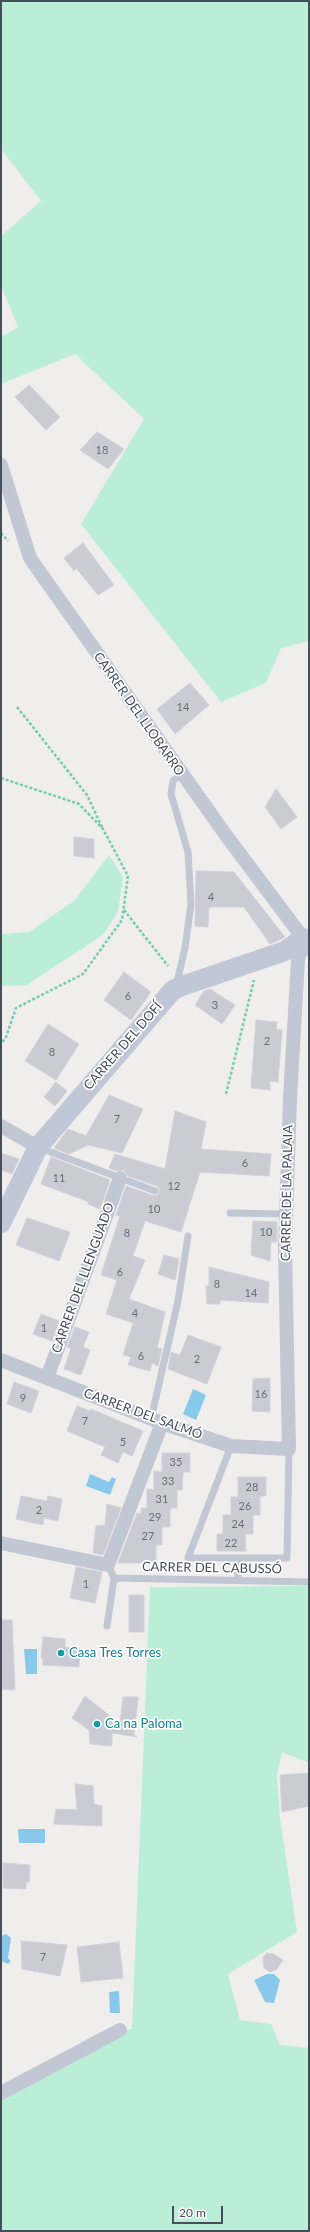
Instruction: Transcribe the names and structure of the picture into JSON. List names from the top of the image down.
{
  "streets": {
    "street": [
      "CARRER DEL LLOBARRO",
      "CARRER DEL DOFÍ",
      "CARRER DE LA PALAIA",
      "CARRER DEL LLENGUADO",
      "CARRER DEL SALMÓ"
    ],
    "lane": ["CARRER DEL CABUSSÓ"]
  },
  "crossings": [
    ["CARRER DEL LLOBARRO", "CARRER DEL DOFÍ"],
    ["CARRER DEL LLOBARRO", "CARRER DE LA PALAIA"],
    ["CARRER DEL DOFÍ", "CARRER DE LA PALAIA"],
    ["CARRER DE LA PALAIA", "CARRER DEL SALMÓ"],
    ["CARRER DEL LLENGUADO", "CARRER DEL SALMÓ"]
  ],
  "places": ["Casa Tres Torres", "Ca na Paloma"],
  "house_numbers": [
    "18",
    "14",
    "4",
    "6",
    "3",
    "2",
    "8",
    "7",
    "6",
    "11",
    "12",
    "10",
    "10",
    "8",
    "6",
    "8",
    "14",
    "4",
    "1",
    "6",
    "2",
    "16",
    "9",
    "7",
    "5",
    "35",
    "33",
    "28",
    "31",
    "26",
    "2",
    "29",
    "24",
    "27",
    "22",
    "1",
    "7"
  ],
  "scale_bar": "20 m"
}
